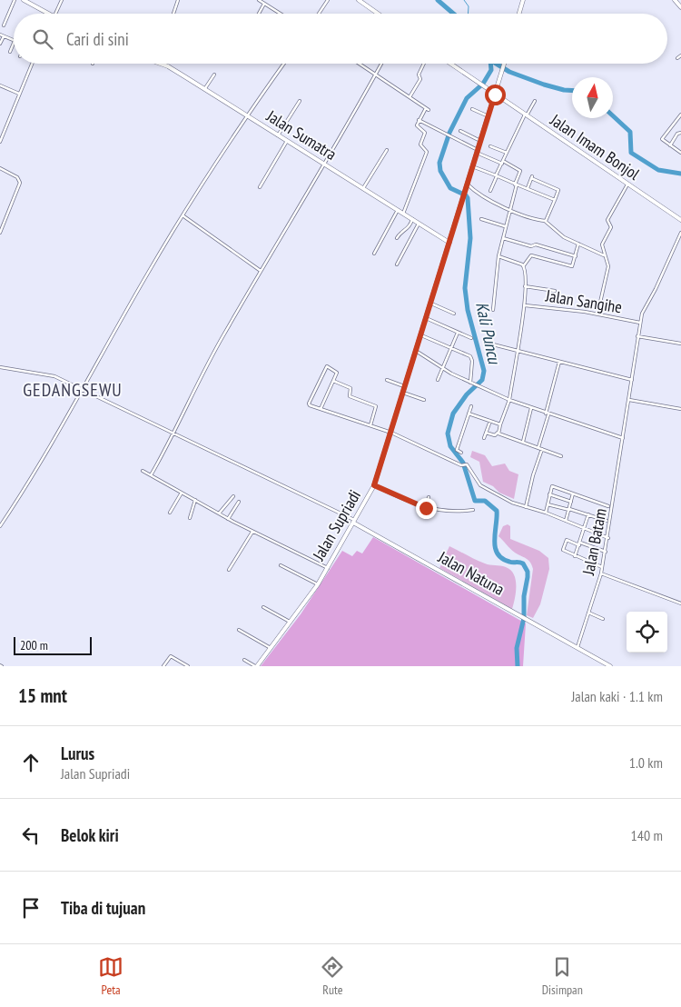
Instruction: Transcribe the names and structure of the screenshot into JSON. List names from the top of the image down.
{
  "streets": {
    "main road": [
      "Jalan Sumatra",
      "Jalan Imam Bonjol",
      "Jalan Supriadi",
      "Jalan Natuna"
    ],
    "street": ["Jalan Sangihe", "Jalan Batam"]
  },
  "crossings": [
    ["Jalan Sumatra", "Jalan Supriadi"],
    ["Jalan Imam Bonjol", "Jalan Supriadi"],
    ["Jalan Sangihe", "Jalan Batam"],
    ["Jalan Supriadi", "Jalan Natuna"],
    ["Jalan Batam", "Jalan Natuna"]
  ],
  "districts": ["GEDANGSEWU"],
  "water": ["Kali Puncu"],
  "scale_bar": "200 m",
  "north": "top",
  "page": {
    "search": "Cari di sini",
    "scale": "200 m",
    "heading": ["15 mnt", "Jalan kaki · 1.1 km"],
    "list": [
      ["Lurus", "Jalan Supriadi", "1.0 km"],
      ["Belok kiri", "140 m"],
      "Tiba di tujuan"
    ],
    "nav": ["Peta", "Rute", "Disimpan"]
  }
}
